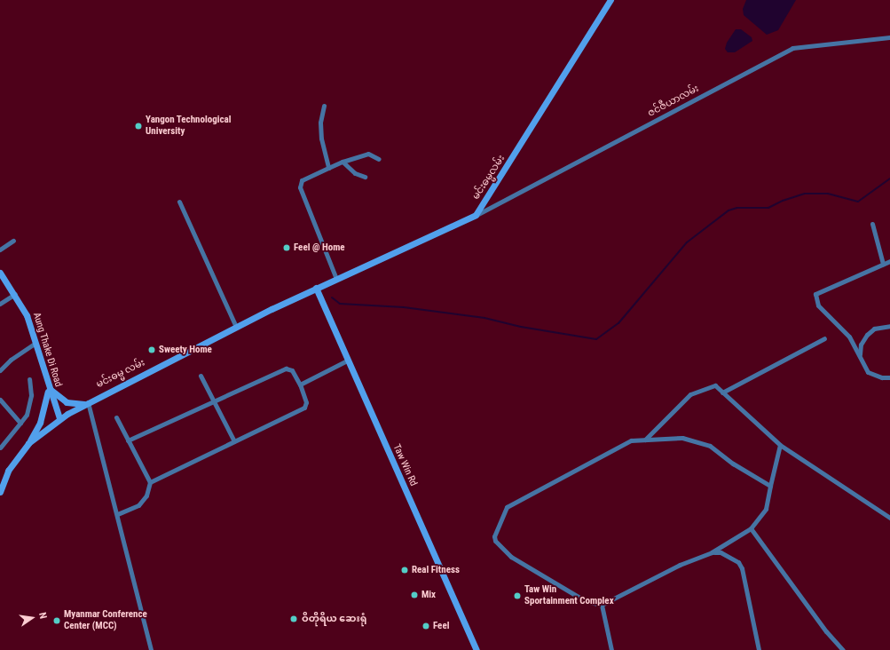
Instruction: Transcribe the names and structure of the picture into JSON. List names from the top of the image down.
{
  "streets": {
    "main road": [
      "မင်းဓမ္မလမ်း",
      "Aung Thake Di Road",
      "မင်းဓမ္မ လမ်း",
      "Taw Win Rd"
    ],
    "street": ["ဇင်ဇီယာလမ်း"]
  },
  "crossings": [
    ["ဇင်ဇီယာလမ်း", "မင်းဓမ္မလမ်း"],
    ["မင်းဓမ္မလမ်း", "မင်းဓမ္မ လမ်း"],
    ["မင်းဓမ္မလမ်း", "Taw Win Rd"],
    ["Aung Thake Di Road", "မင်းဓမ္မ လမ်း"],
    ["မင်းဓမ္မ လမ်း", "Taw Win Rd"]
  ],
  "places": [
    "Yangon Technological University",
    "Feel @ Home",
    "Sweety Home",
    "Real Fitness",
    "Mix",
    "Taw Win Sportainment Complex",
    "ဝိတိုရိယ ဆေးရုံ",
    "Myanmar Conference Center (MCC)",
    "Feel"
  ],
  "north": "right"
}
